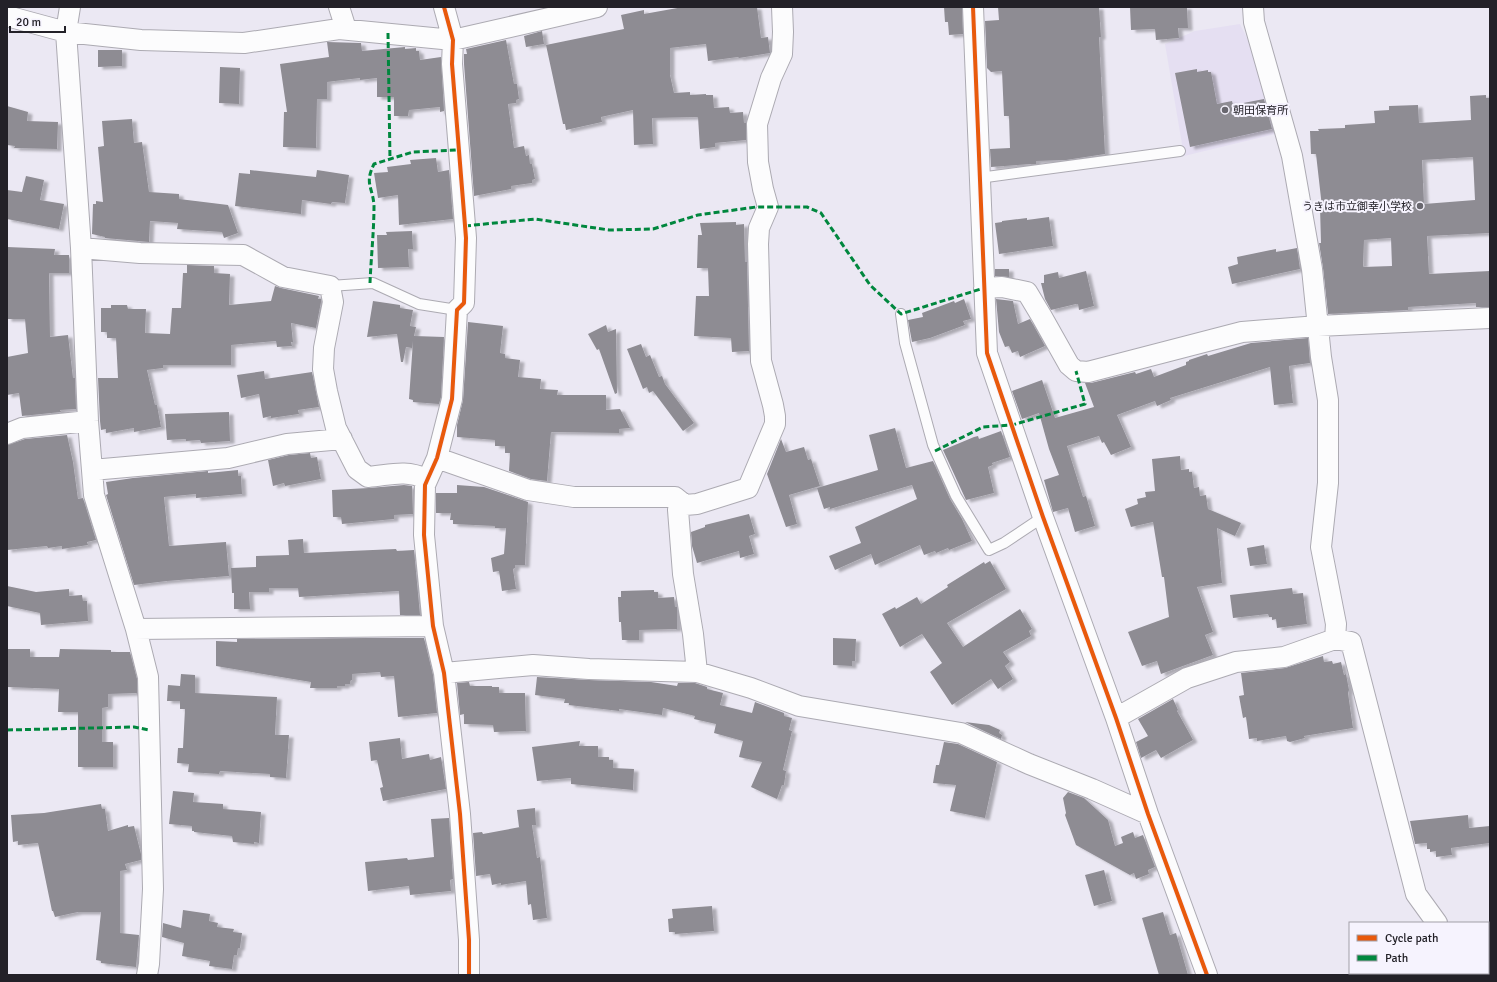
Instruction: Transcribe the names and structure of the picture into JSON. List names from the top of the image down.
{
  "places": ["朝田保育所", "うきは市立御幸小学校"],
  "legend": ["Cycle path", "Path"],
  "scale_bar": "20 m"
}
